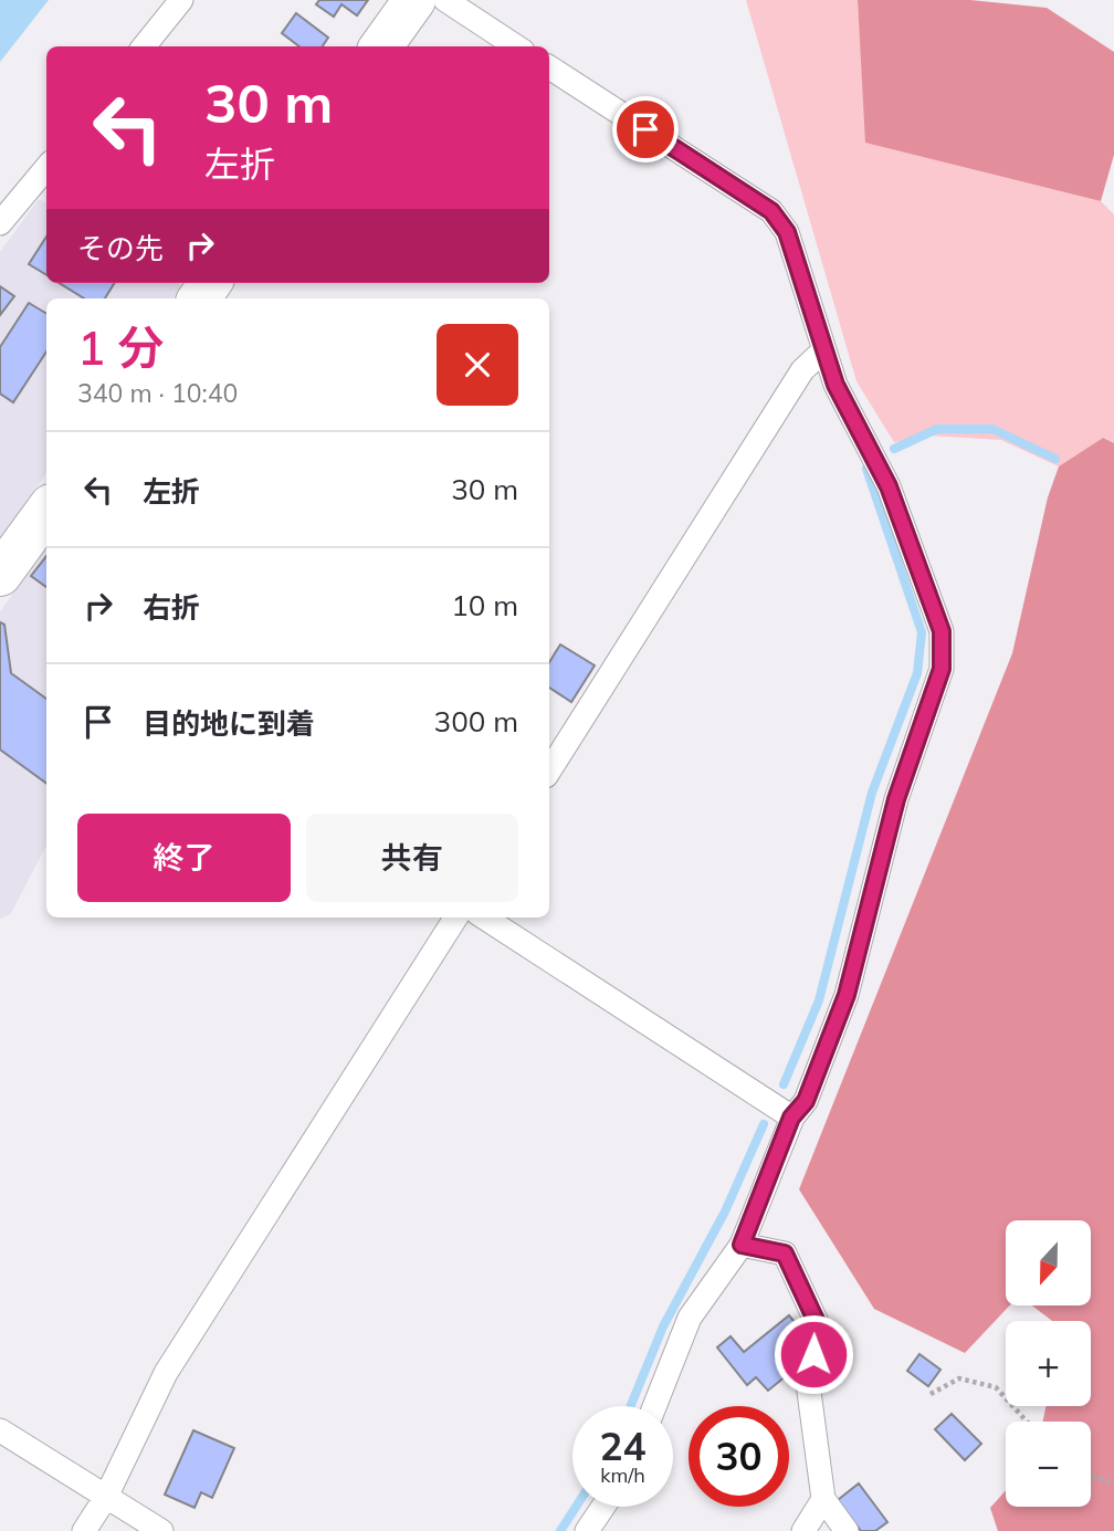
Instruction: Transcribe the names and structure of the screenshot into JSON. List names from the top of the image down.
{
  "north": "bottom",
  "page": {
    "turn": ["30 m", "左折"],
    "then": "その先",
    "heading": ["1 分", "340 m · 10:40"],
    "list": [
      {
        "name": "左折",
        "value": "30 m"
      },
      {
        "name": "右折",
        "value": "10 m"
      },
      {
        "name": "目的地に到着",
        "value": "300 m"
      }
    ],
    "buttons": ["終了", "共有"],
    "map_buttons": ["+", "−"],
    "speed": "24 km/h",
    "limit": "30"
  }
}
